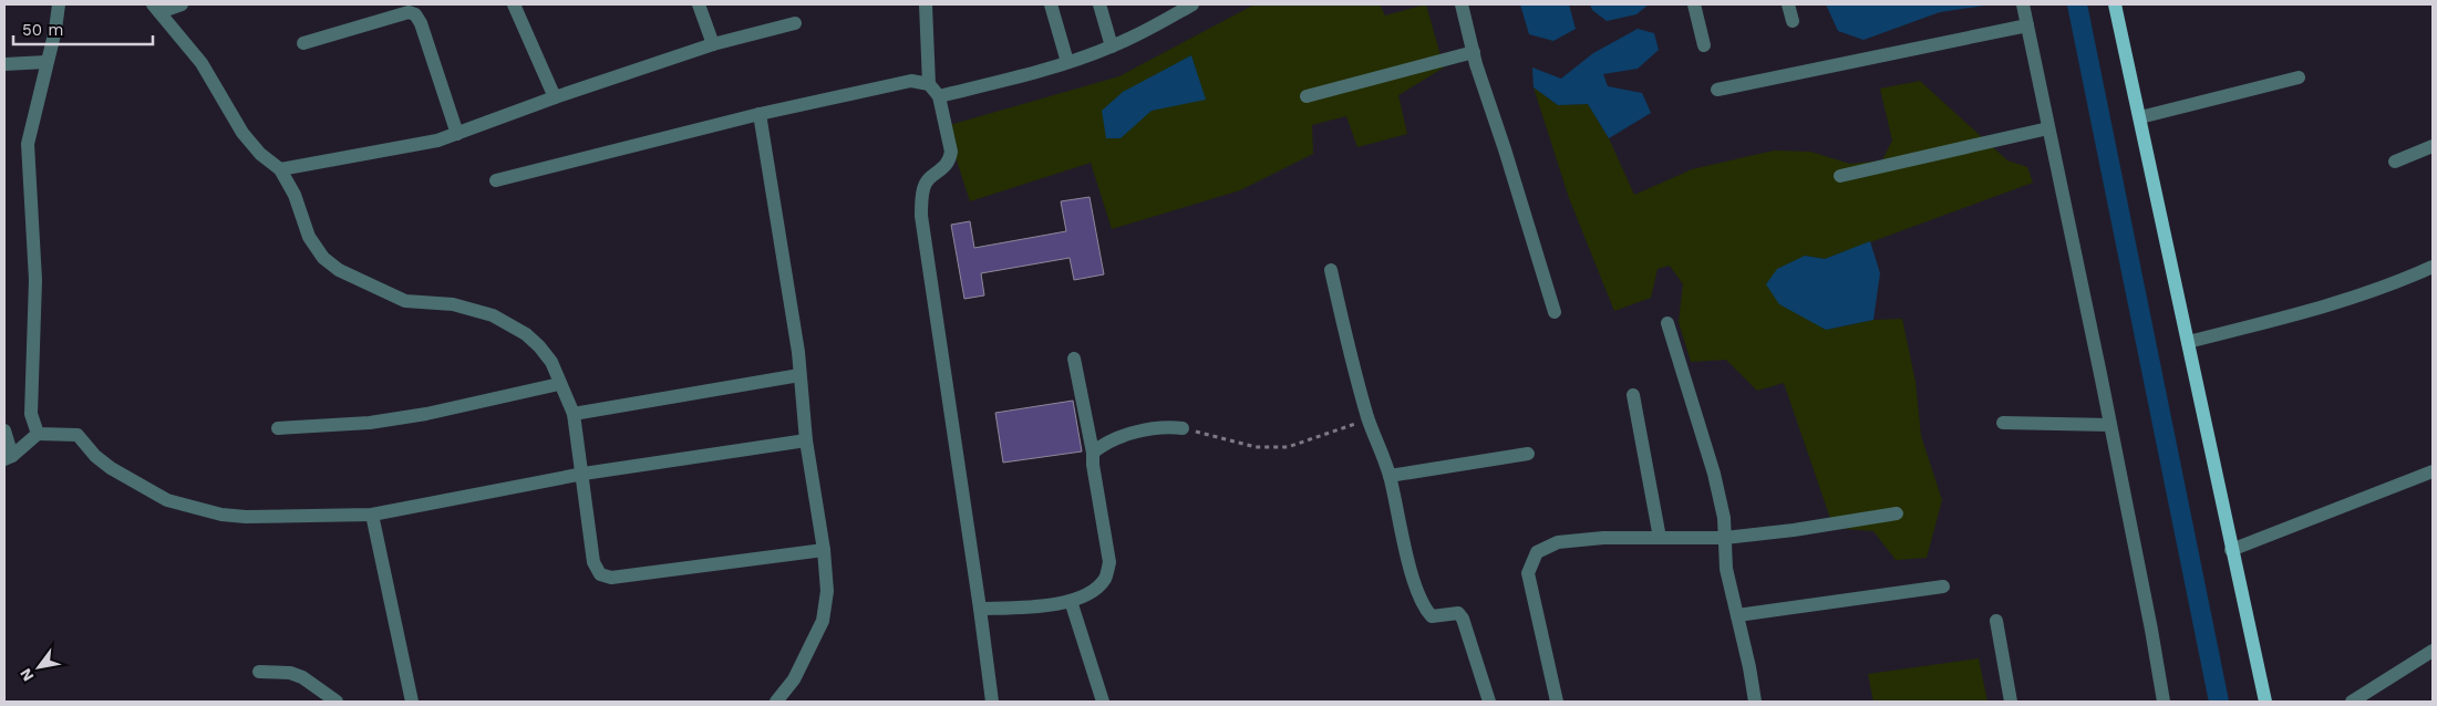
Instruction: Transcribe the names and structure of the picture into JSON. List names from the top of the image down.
{
  "scale_bar": "50 m",
  "north": "bottom left"
}
